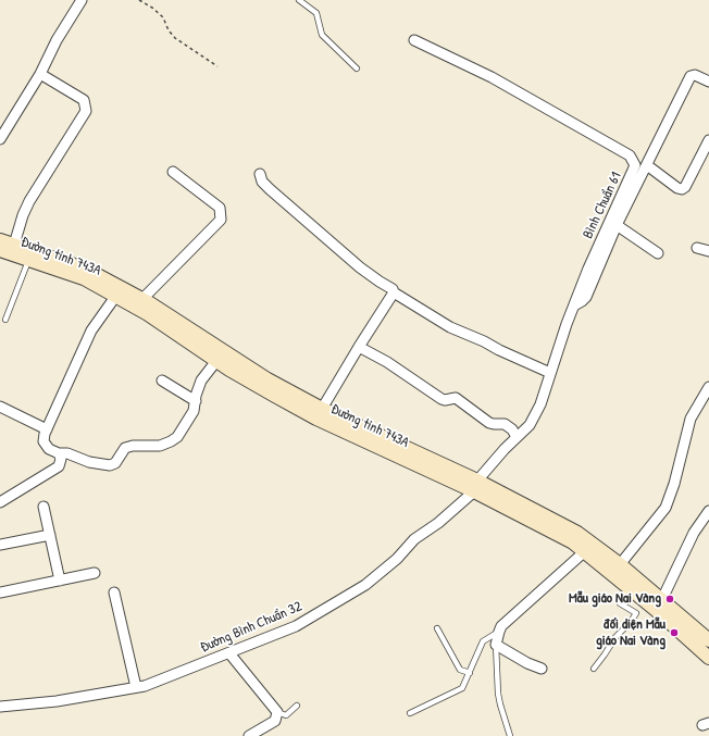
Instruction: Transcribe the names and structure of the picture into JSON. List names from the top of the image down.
{
  "streets": {
    "main road": ["Đường tỉnh 743A"],
    "street": ["Bình Chuẩn 61", "Đường Bình Chuẩn 32"]
  },
  "crossings": [
    ["Bình Chuẩn 61", "Đường tỉnh 743A"],
    ["Bình Chuẩn 61", "Đường Bình Chuẩn 32"],
    ["Đường tỉnh 743A", "Đường Bình Chuẩn 32"]
  ],
  "places": ["Mẫu giáo Nai Vàng", "đối diện Mẫu giáo Nai Vàng"]
}
